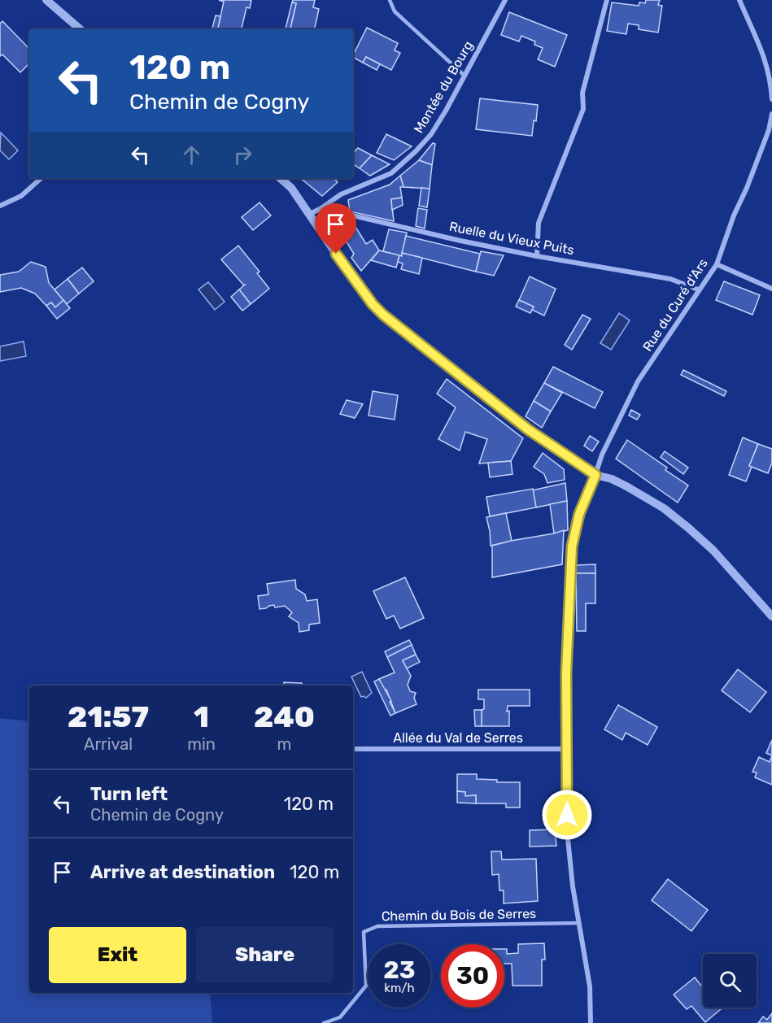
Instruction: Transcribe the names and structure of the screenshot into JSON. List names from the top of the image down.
{
  "streets": {
    "street": [
      "Montée du Bourg",
      "Ruelle du Vieux Puits",
      "Rue du Curé d'Ars",
      "Allée du Val de Serres"
    ],
    "lane": ["Chemin du Bois de Serres"]
  },
  "crossings": [
    ["Montée du Bourg", "Ruelle du Vieux Puits"],
    ["Ruelle du Vieux Puits", "Rue du Curé d'Ars"]
  ],
  "page": {
    "turn": ["120 m", "Chemin de Cogny"],
    "eta": [
      "21:57",
      "Arrival",
      "1",
      "min",
      "240",
      "m"
    ],
    "list": [
      {
        "name": "Turn left",
        "note": "Chemin de Cogny",
        "value": "120 m"
      },
      {
        "name": "Arrive at destination",
        "value": "120 m"
      }
    ],
    "buttons": ["Exit", "Share"],
    "speed": "23 km/h",
    "limit": "30"
  }
}
